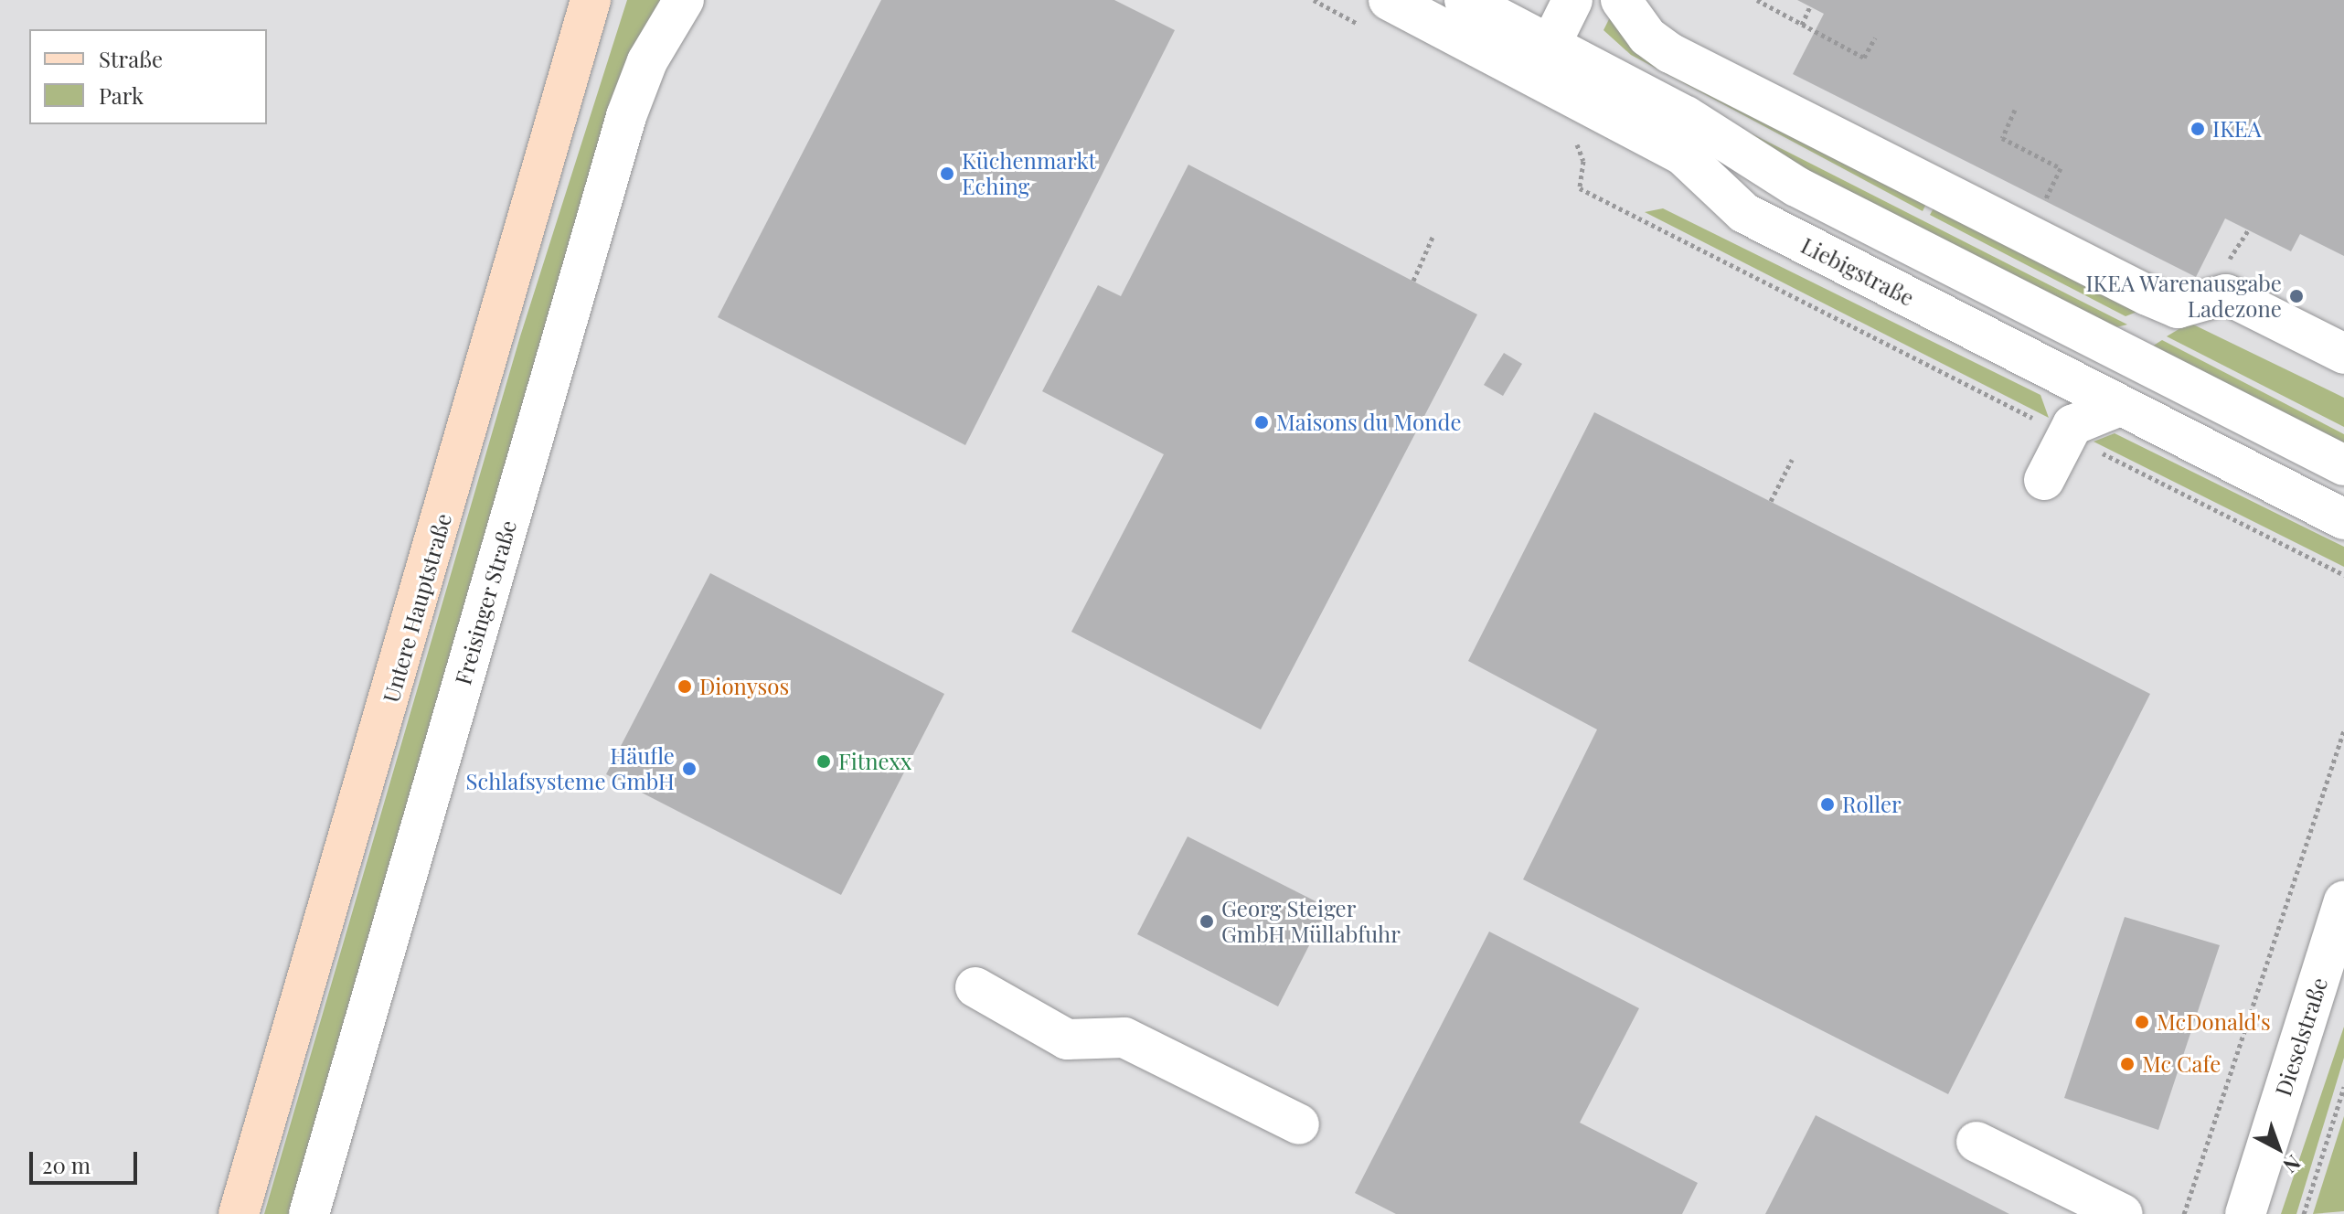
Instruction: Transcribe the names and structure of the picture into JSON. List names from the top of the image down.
{
  "streets": {
    "main road": ["Untere Hauptstraße"],
    "street": ["Liebigstraße", "Freisinger Straße", "Dieselstraße"]
  },
  "places": [
    "IKEA",
    "Küchenmarkt Eching",
    "IKEA Warenausgabe Ladezone",
    "Maisons du Monde",
    "Dionysos",
    "Fitnexx",
    "Häufle Schlafsysteme GmbH",
    "Roller",
    "Georg Steiger GmbH Müllabfuhr",
    "McDonald's",
    "Mc Cafe"
  ],
  "legend": ["Straße", "Park"],
  "scale_bar": "20 m",
  "north": "bottom right"
}
